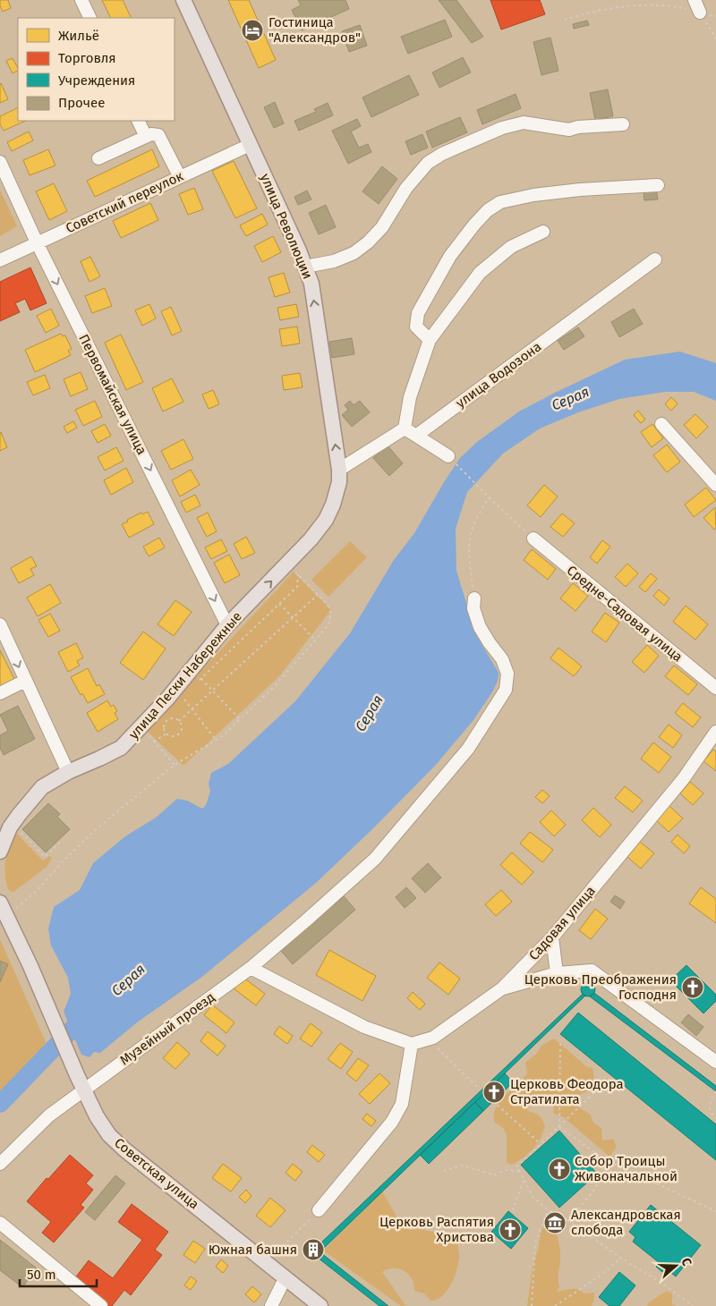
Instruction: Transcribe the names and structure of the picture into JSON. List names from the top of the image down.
{
  "streets": {
    "main road": ["улица Революции", "улица Пески Набережные", "Советская улица"],
    "street": [
      "Советский переулок",
      "улица Водозона",
      "Первомайская улица",
      "Средне-Садовая улица",
      "Садовая улица",
      "Музейный проезд"
    ]
  },
  "crossings": [
    ["Советский переулок", "улица Революции"],
    ["Советский переулок", "Первомайская улица"],
    ["улица Революции", "улица Пески Набережные"],
    ["Первомайская улица", "улица Пески Набережные"],
    ["Музейный проезд", "Советская улица"]
  ],
  "one_way": ["улица Революции", "Первомайская улица"],
  "water": ["Серая"],
  "places": {
    "hotel": ["Гостиница \"Александров\""],
    "church": [
      "Церковь Преображения Господня",
      "Церковь Феодора Стратилата",
      "Собор Троицы Живоначальной",
      "Церковь Распятия Христова"
    ],
    "museum": ["Александровская слобода"],
    "building": ["Южная башня"]
  },
  "legend": [
    "Жильё",
    "Торговля",
    "Учреждения",
    "Прочее"
  ],
  "scale_bar": "50 m",
  "north": "right"
}
